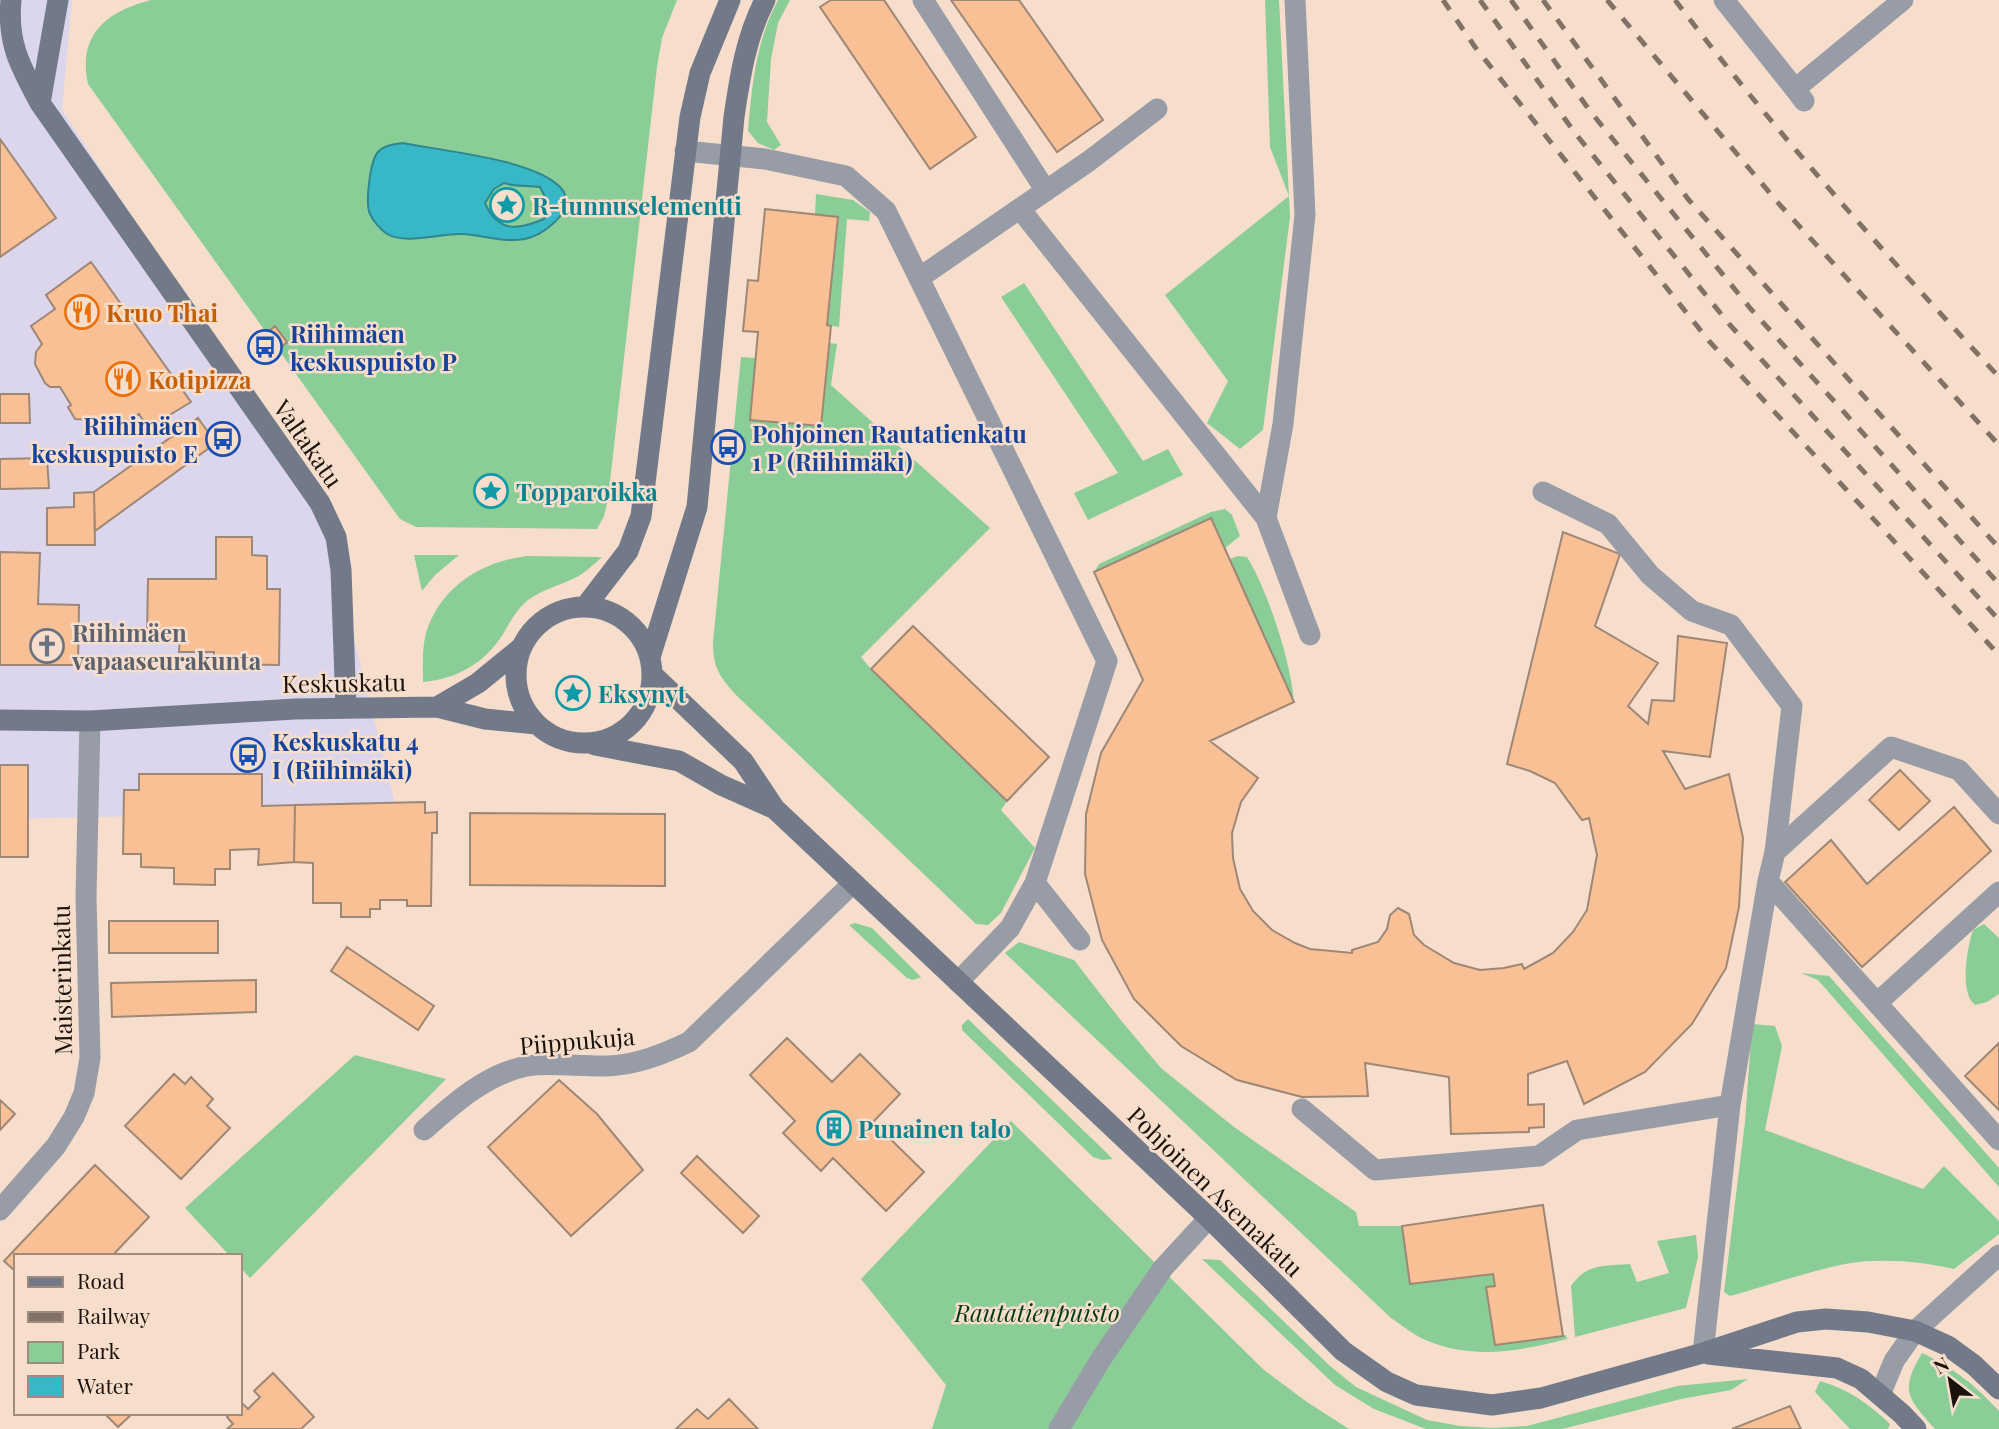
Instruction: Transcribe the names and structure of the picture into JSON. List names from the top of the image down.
{
  "streets": {
    "street": [
      "Valtakatu",
      "Keskuskatu",
      "Maisterinkatu",
      "Piippukuja",
      "Pohjoinen Asemakatu"
    ]
  },
  "crossings": [
    ["Valtakatu", "Keskuskatu"],
    ["Keskuskatu", "Maisterinkatu"],
    ["Keskuskatu", "Pohjoinen Asemakatu"],
    ["Piippukuja", "Pohjoinen Asemakatu"]
  ],
  "parks": ["Rautatienpuisto"],
  "places": {
    "place": ["R-tunnuselementti", "Topparoikka", "Eksynyt"],
    "restaurant": ["Kruo Thai", "Kotipizza"],
    "bus stop": [
      "Riihimäen keskuspuisto P",
      "Riihimäen keskuspuisto E",
      "Pohjoinen Rautatienkatu 1 P (Riihimäki)",
      "Keskuskatu 4 I (Riihimäki)"
    ],
    "church": ["Riihimäen vapaaseurakunta"],
    "building": ["Punainen talo"]
  },
  "legend": [
    "Road",
    "Railway",
    "Park",
    "Water"
  ],
  "north": "top left"
}
